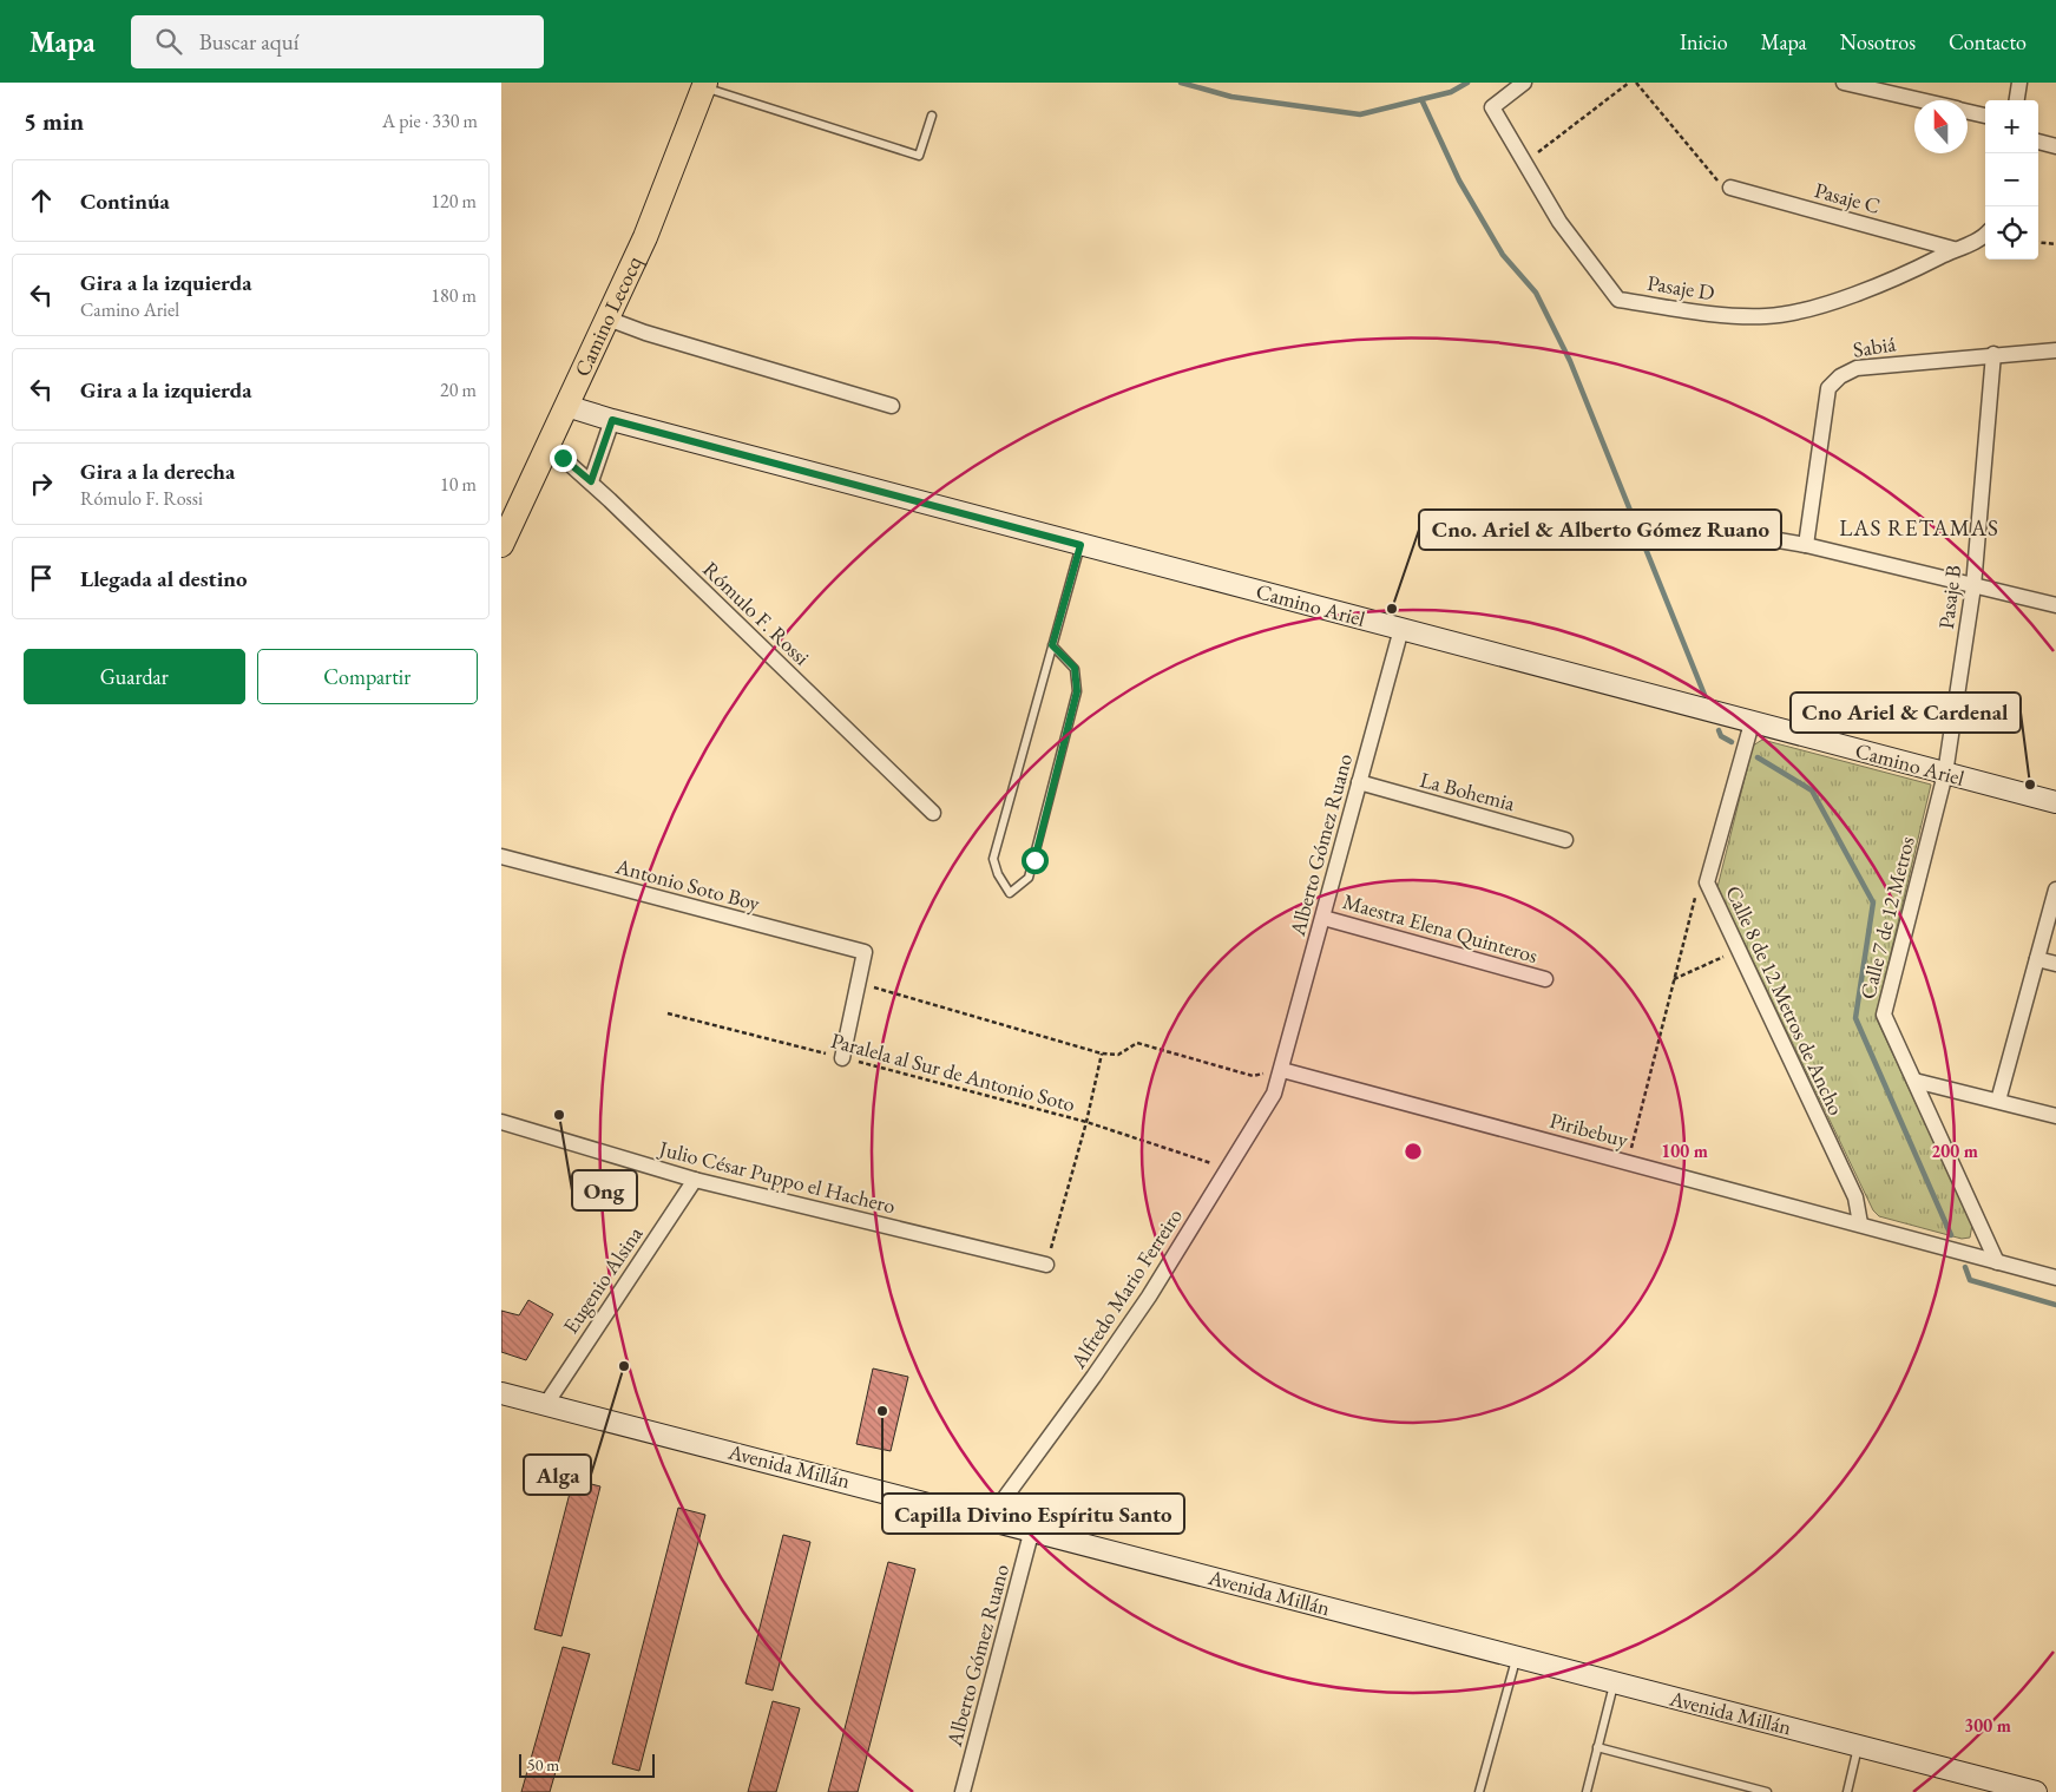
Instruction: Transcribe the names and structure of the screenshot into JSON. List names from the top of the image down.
{
  "streets": {
    "main road": ["Camino Lecocq"],
    "street": [
      "Pasaje C",
      "Pasaje D",
      "Sabiá",
      "Pasaje B",
      "Camino Ariel",
      "Rómulo F. Rossi",
      "La Bohemia",
      "Alberto Gómez Ruano",
      "Antonio Soto Boy",
      "Calle 7 de 12 Metros",
      "Maestra Elena Quinteros",
      "Calle 8 de 12 Metros de Ancho",
      "Piribebuy",
      "Julio César Puppo el Hachero",
      "Eugenio Alsina",
      "Alfredo Mario Ferreiro",
      "Avenida Millán"
    ],
    "path": ["Paralela al Sur de Antonio Soto"]
  },
  "crossings": [
    ["Pasaje C", "Pasaje D"],
    ["Camino Lecocq", "Camino Ariel"],
    ["Camino Lecocq", "Rómulo F. Rossi"],
    ["Sabiá", "Pasaje B"],
    ["Pasaje B", "Camino Ariel"],
    ["Pasaje B", "Calle 7 de 12 Metros"],
    ["Camino Ariel", "Alberto Gómez Ruano"],
    ["Camino Ariel", "Calle 7 de 12 Metros"],
    ["Camino Ariel", "Calle 8 de 12 Metros de Ancho"],
    ["La Bohemia", "Alberto Gómez Ruano"],
    ["Alberto Gómez Ruano", "Maestra Elena Quinteros"],
    ["Alberto Gómez Ruano", "Piribebuy"],
    ["Alberto Gómez Ruano", "Alfredo Mario Ferreiro"],
    ["Alberto Gómez Ruano", "Avenida Millán"],
    ["Calle 7 de 12 Metros", "Piribebuy"],
    ["Calle 8 de 12 Metros de Ancho", "Piribebuy"],
    ["Paralela al Sur de Antonio Soto", "Alfredo Mario Ferreiro"],
    ["Piribebuy", "Alfredo Mario Ferreiro"],
    ["Julio César Puppo el Hachero", "Eugenio Alsina"],
    ["Eugenio Alsina", "Avenida Millán"],
    ["Alfredo Mario Ferreiro", "Avenida Millán"]
  ],
  "districts": ["LAS RETAMAS"],
  "places": [
    "Cno. Ariel & Alberto Gómez Ruano",
    "Cno Ariel & Cardenal",
    "Ong",
    "Alga",
    "Capilla Divino Espíritu Santo"
  ],
  "scale_bar": "50 m",
  "north": "top",
  "page": {
    "header": "Mapa",
    "search": "Buscar aquí",
    "nav": [
      "Inicio",
      "Mapa",
      "Nosotros",
      "Contacto"
    ],
    "heading": ["5 min", "A pie · 330 m"],
    "map_buttons": ["+", "−"],
    "list": [
      ["Continúa", "120 m"],
      ["Gira a la izquierda", "Camino Ariel", "180 m"],
      ["Gira a la izquierda", "20 m"],
      ["Gira a la derecha", "Rómulo F. Rossi", "10 m"],
      "Llegada al destino"
    ],
    "buttons": ["Guardar", "Compartir"],
    "scale": "50 m"
  },
  "rings": ["100 m", "200 m", "300 m"]
}
